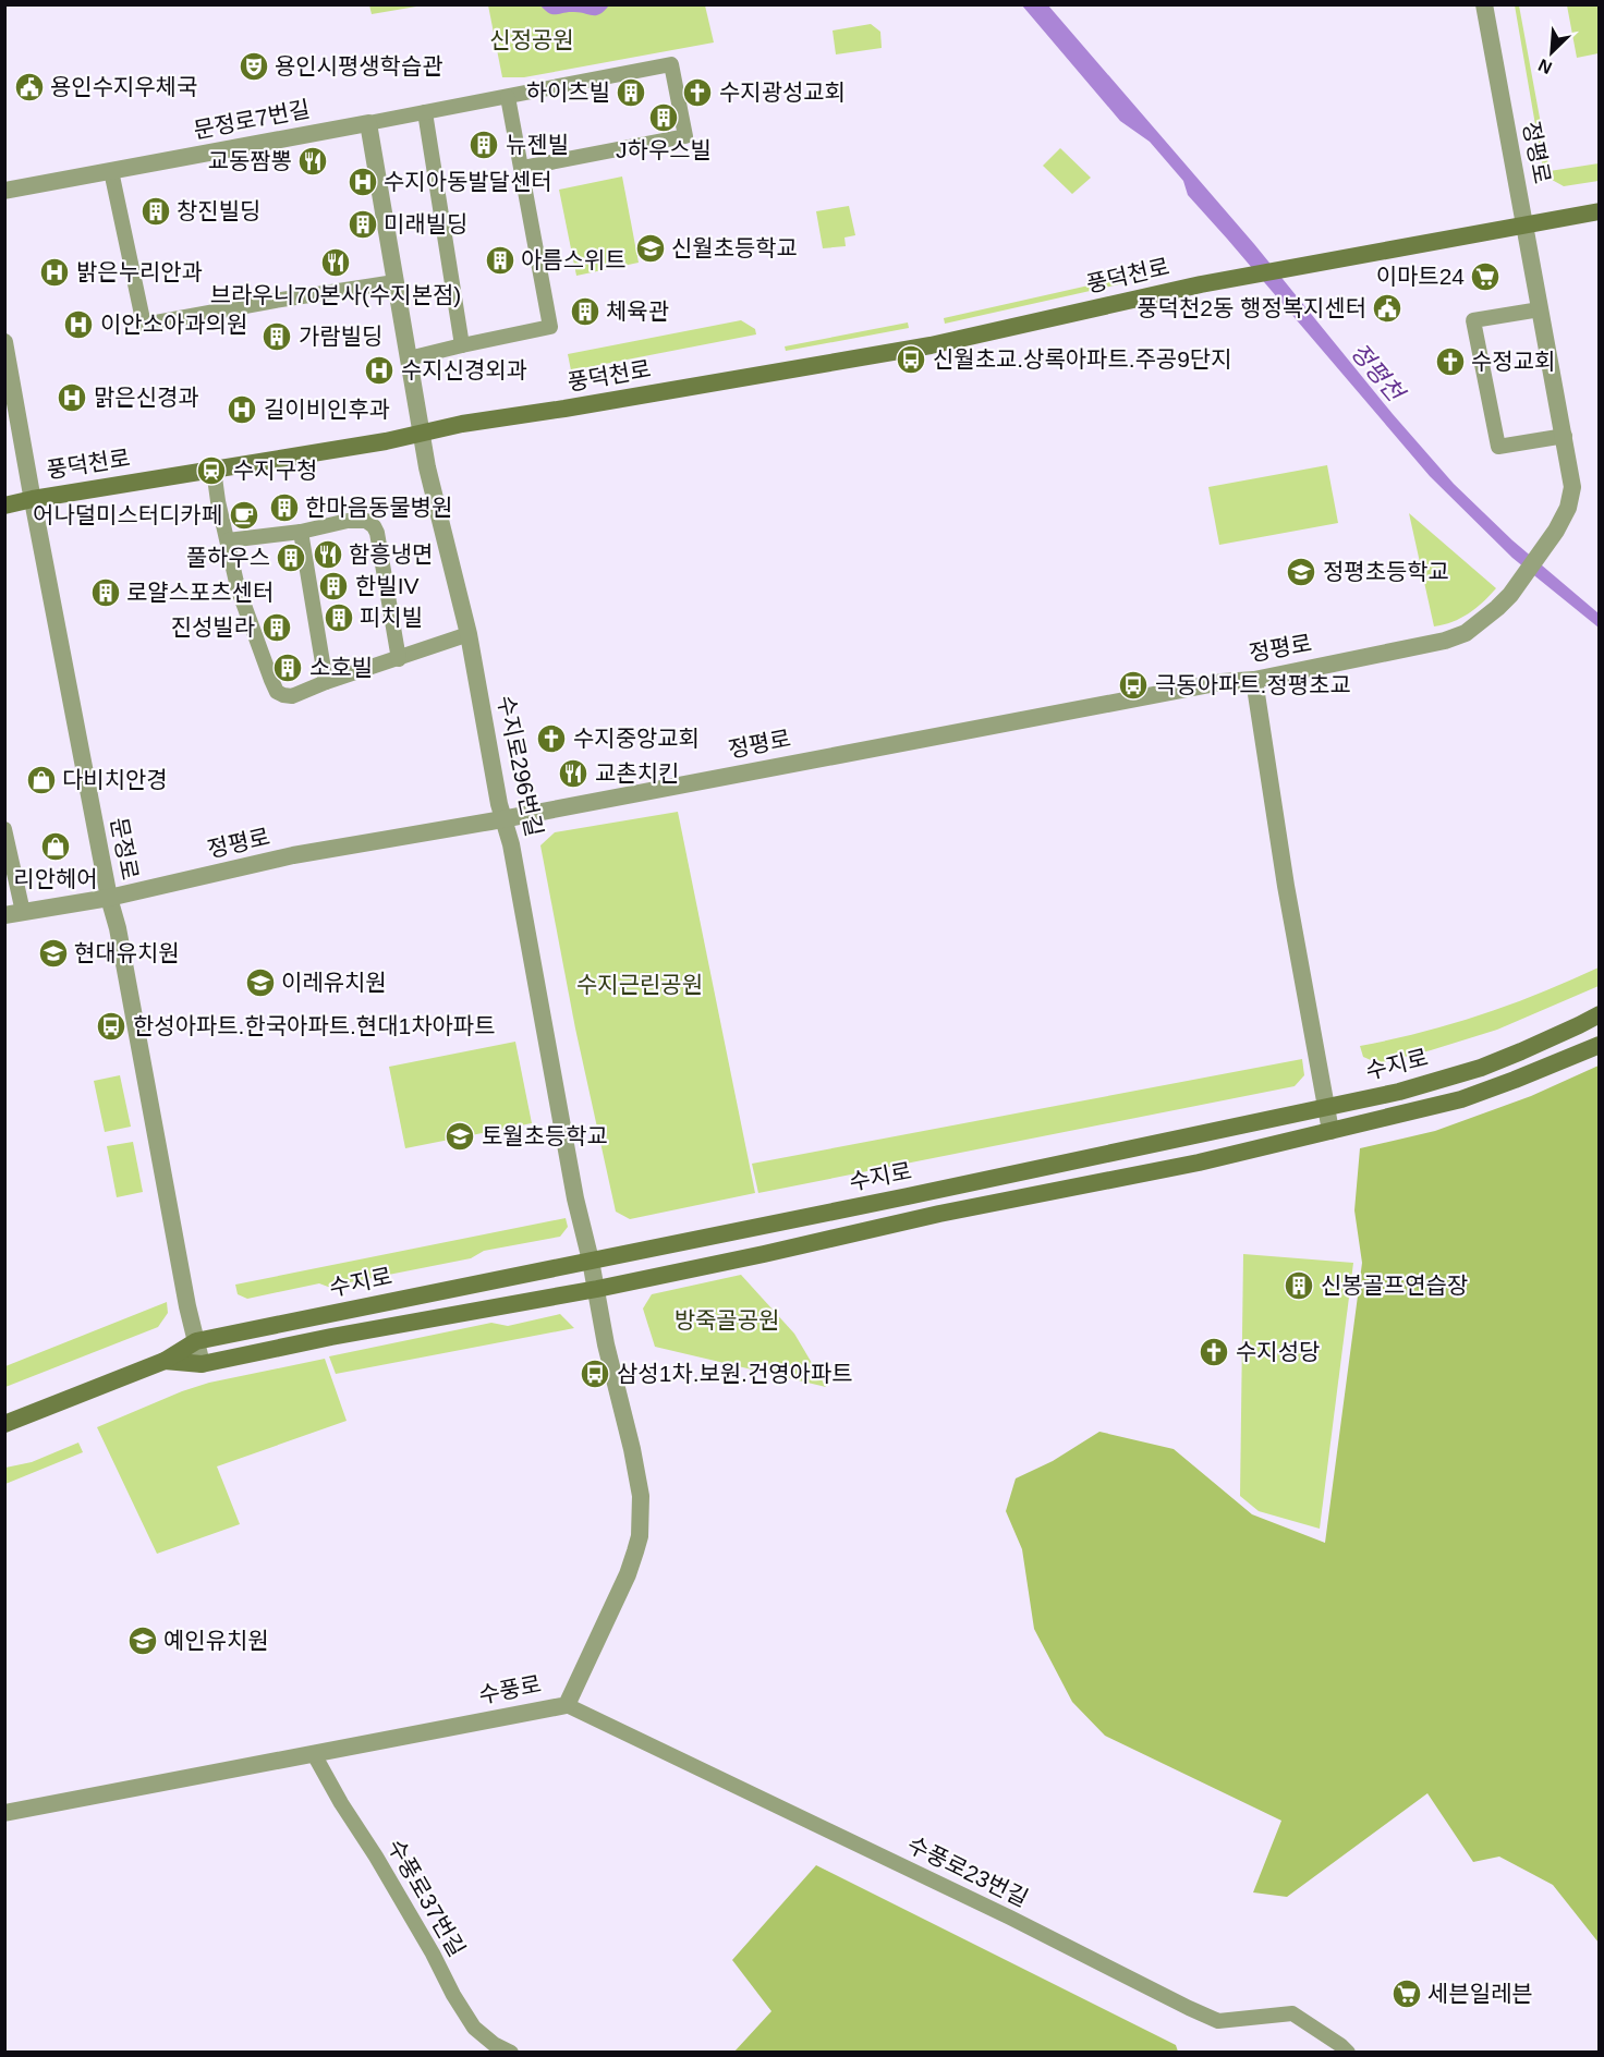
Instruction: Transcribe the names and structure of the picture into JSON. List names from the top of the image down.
{
  "streets": {
    "main road": ["풍덕천로", "수지로"],
    "street": [
      "문정로7번길",
      "정평로",
      "수지로296번길",
      "문정로",
      "수풍로",
      "수풍로23번길",
      "수풍로37번길"
    ]
  },
  "crossings": [
    ["문정로7번길", "수지로296번길"],
    ["정평로", "풍덕천로"],
    ["정평로", "수지로296번길"],
    ["정평로", "문정로"],
    ["풍덕천로", "수지로296번길"],
    ["풍덕천로", "문정로"],
    ["수지로296번길", "수지로"],
    ["수지로296번길", "수풍로"],
    ["문정로", "수지로"],
    ["수지로", "수풍로"],
    ["수풍로", "수풍로23번길"],
    ["수풍로", "수풍로37번길"]
  ],
  "water": ["정평천"],
  "parks": ["신정공원", "수지근린공원", "방죽골공원"],
  "places": {
    "theatre": ["용인시평생학습관"],
    "public building": ["용인수지우체국", "풍덕천2동 행정복지센터"],
    "building": [
      "하이츠빌",
      "J하우스빌",
      "뉴젠빌",
      "창진빌딩",
      "미래빌딩",
      "아름스위트",
      "체육관",
      "가람빌딩",
      "한마음동물병원",
      "풀하우스",
      "한빌IV",
      "로얄스포츠센터",
      "피치빌",
      "진성빌라",
      "소호빌",
      "신봉골프연습장"
    ],
    "church": [
      "수지광성교회",
      "수정교회",
      "수지중앙교회",
      "수지성당"
    ],
    "restaurant": [
      "교동짬뽕",
      "브라우니70본사(수지본점)",
      "함흥냉면",
      "교촌치킨"
    ],
    "hospital": [
      "수지아동발달센터",
      "밝은누리안과",
      "이안소아과의원",
      "수지신경외과",
      "맑은신경과",
      "길이비인후과"
    ],
    "school or university": [
      "신월초등학교",
      "정평초등학교",
      "현대유치원",
      "이레유치원",
      "토월초등학교",
      "예인유치원"
    ],
    "supermarket": ["이마트24", "세븐일레븐"],
    "bus stop": [
      "신월초교.상록아파트.주공9단지",
      "극동아파트.정평초교",
      "한성아파트.한국아파트.현대1차아파트",
      "삼성1차.보원.건영아파트"
    ],
    "station": ["수지구청"],
    "cafe": ["어나덜미스터디카페"],
    "shop": ["다비치안경", "리안헤어"]
  },
  "north": "bottom left"
}
